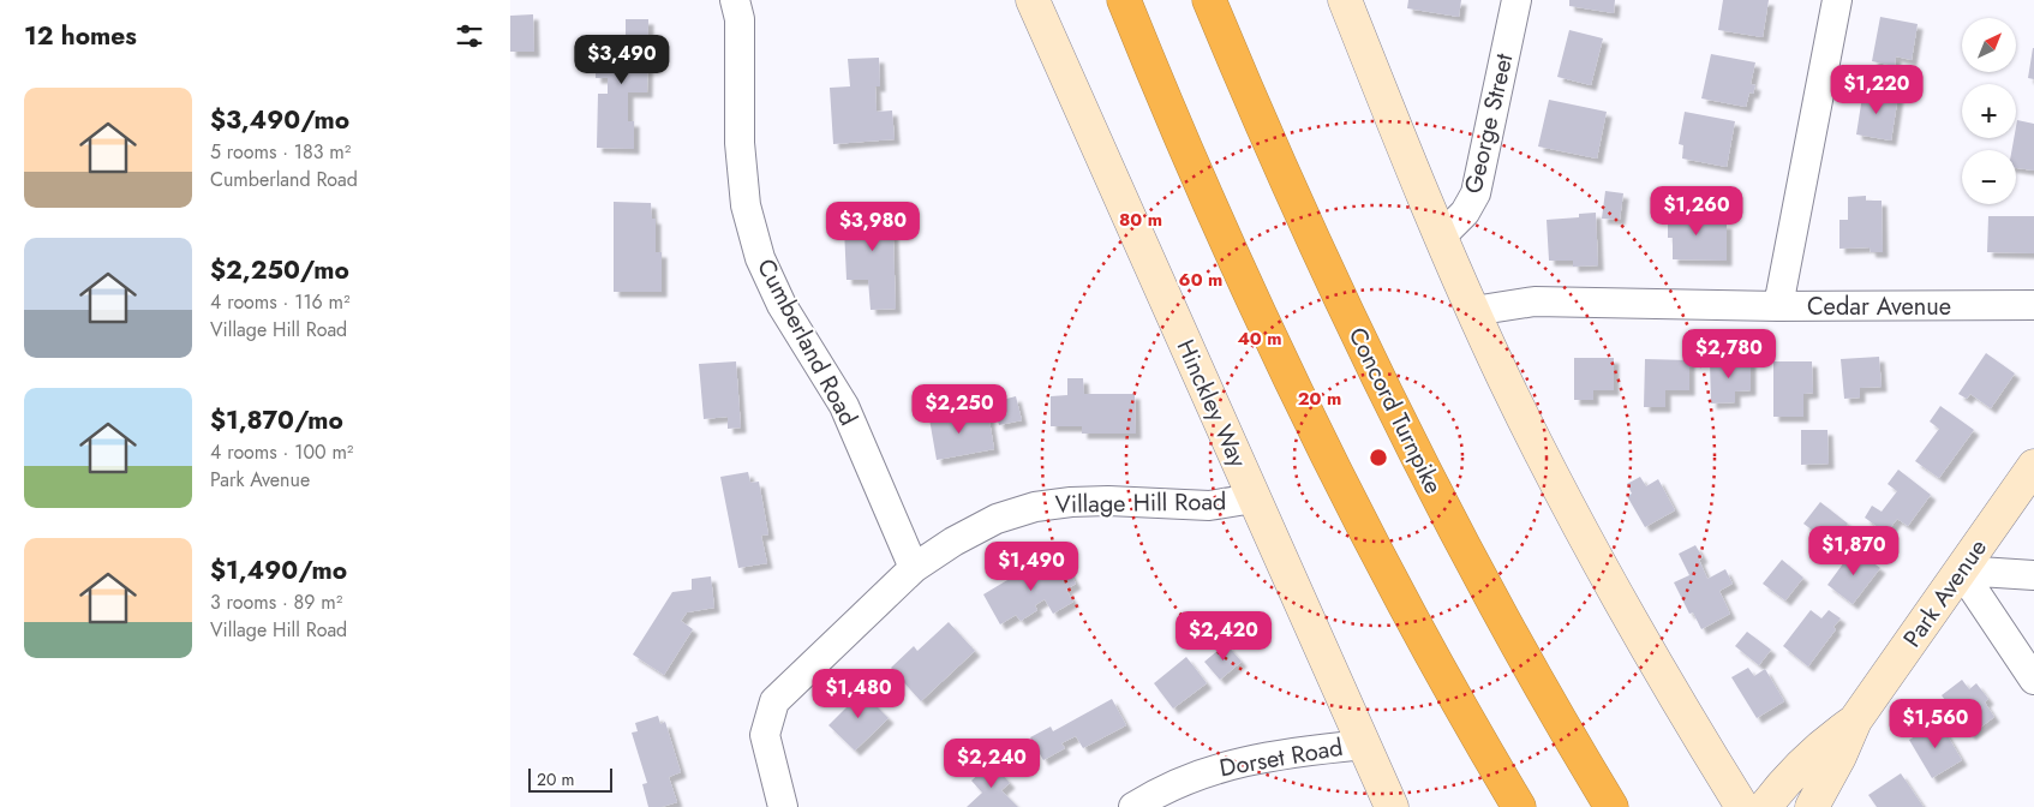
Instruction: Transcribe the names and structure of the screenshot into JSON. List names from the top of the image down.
{
  "streets": {
    "highway": ["Concord Turnpike"],
    "main road": ["Hinckley Way", "Park Avenue"],
    "street": [
      "George Street",
      "Cedar Avenue",
      "Cumberland Road",
      "Village Hill Road",
      "Dorset Road"
    ]
  },
  "crossings": [
    ["Cumberland Road", "Village Hill Road"],
    ["Hinckley Way", "Village Hill Road"],
    ["Hinckley Way", "Dorset Road"]
  ],
  "scale_bar": "20 m",
  "north": "top right",
  "page": {
    "heading": "12 homes",
    "map_buttons": ["+", "−"],
    "price": [
      "$3,490",
      "$1,220",
      "$1,260",
      "$3,980",
      "$2,780",
      "$2,250",
      "$1,870",
      "$1,490",
      "$2,420",
      "$1,480",
      "$1,560",
      "$2,240"
    ],
    "list": [
      {
        "name": "$3,490/mo",
        "note": "5 rooms · 183 m² · Cumberland Road"
      },
      {
        "name": "$2,250/mo",
        "note": "4 rooms · 116 m² · Village Hill Road"
      },
      {
        "name": "$1,870/mo",
        "note": "4 rooms · 100 m² · Park Avenue"
      },
      {
        "name": "$1,490/mo",
        "note": "3 rooms · 89 m² · Village Hill Road"
      }
    ],
    "scale": "20 m"
  },
  "rings": [
    "80 m",
    "60 m",
    "40 m",
    "20 m"
  ]
}
